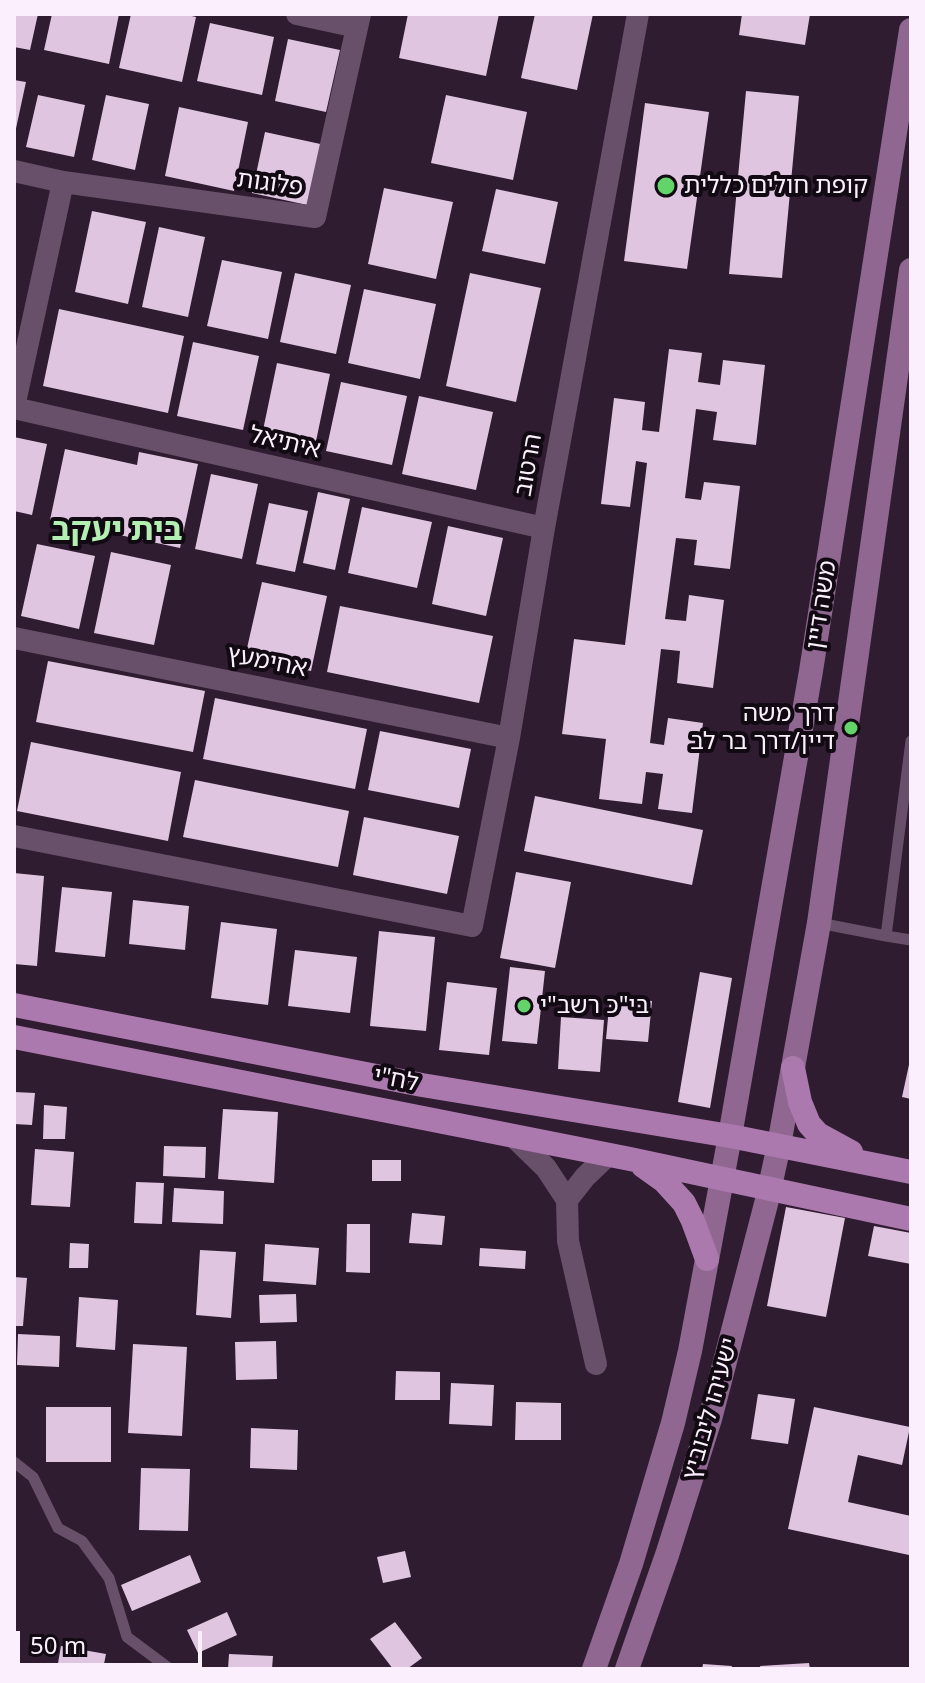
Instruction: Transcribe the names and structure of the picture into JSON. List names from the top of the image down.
{
  "streets": {
    "main road": ["לח\"י"],
    "street": [
      "פלוגות",
      "איתיאל",
      "הרטוב",
      "משה דיין",
      "אחימעץ",
      "ישעיהו ליבוביץ"
    ]
  },
  "crossings": [
    ["איתיאל", "הרטוב"],
    ["הרטוב", "אחימעץ"],
    ["משה דיין", "לח\"י"],
    ["משה דיין", "ישעיהו ליבוביץ"],
    ["לח\"י", "ישעיהו ליבוביץ"]
  ],
  "districts": ["בית יעקב"],
  "places": ["קופת חולים כללית", "דרך משה דיין/דרך בר לב", "בי\"כ רשב\"י"],
  "scale_bar": "50 m"
}
